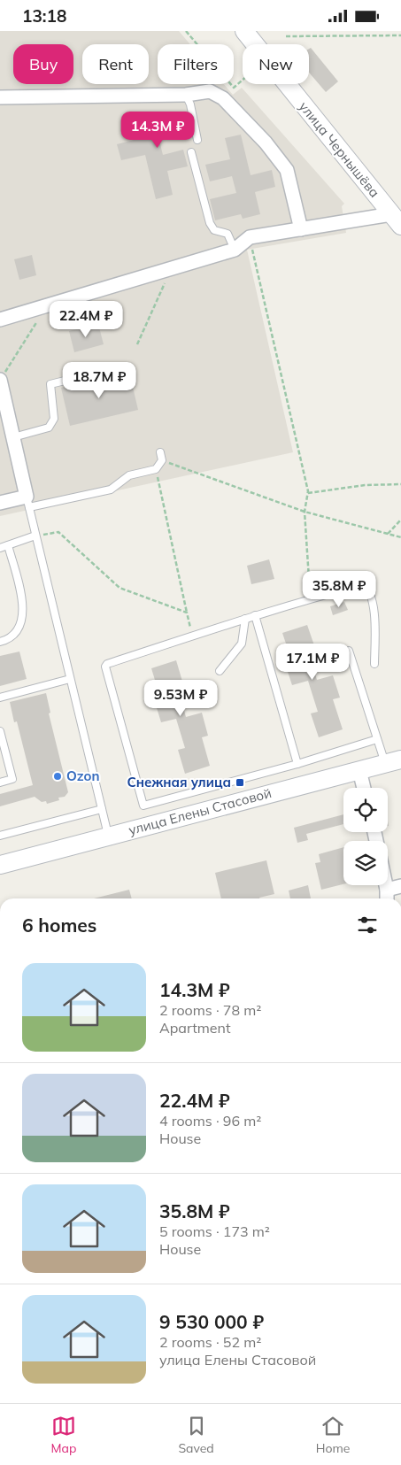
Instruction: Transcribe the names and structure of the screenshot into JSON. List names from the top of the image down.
{
  "streets": {
    "main road": ["улица Чернышёва", "улица Елены Стасовой"]
  },
  "places": {
    "other": ["Ozon"],
    "transit": ["Снежная улица"]
  },
  "page": {
    "status": "13:18",
    "chip": [
      "Buy",
      "Rent",
      "Filters",
      "New"
    ],
    "price": [
      "14.3M ₽",
      "22.4M ₽",
      "18.7M ₽",
      "35.8M ₽",
      "17.1M ₽",
      "9.53M ₽"
    ],
    "heading": "6 homes",
    "list": [
      {
        "name": "14.3M ₽",
        "note": "2 rooms · 78 m² · Apartment"
      },
      {
        "name": "22.4M ₽",
        "note": "4 rooms · 96 m² · House"
      },
      {
        "name": "35.8M ₽",
        "note": "5 rooms · 173 m² · House"
      },
      {
        "name": "9 530 000 ₽",
        "note": "2 rooms · 52 m² · улица Елены Стасовой"
      }
    ],
    "tabs": ["Map", "Saved", "Home"]
  }
}
